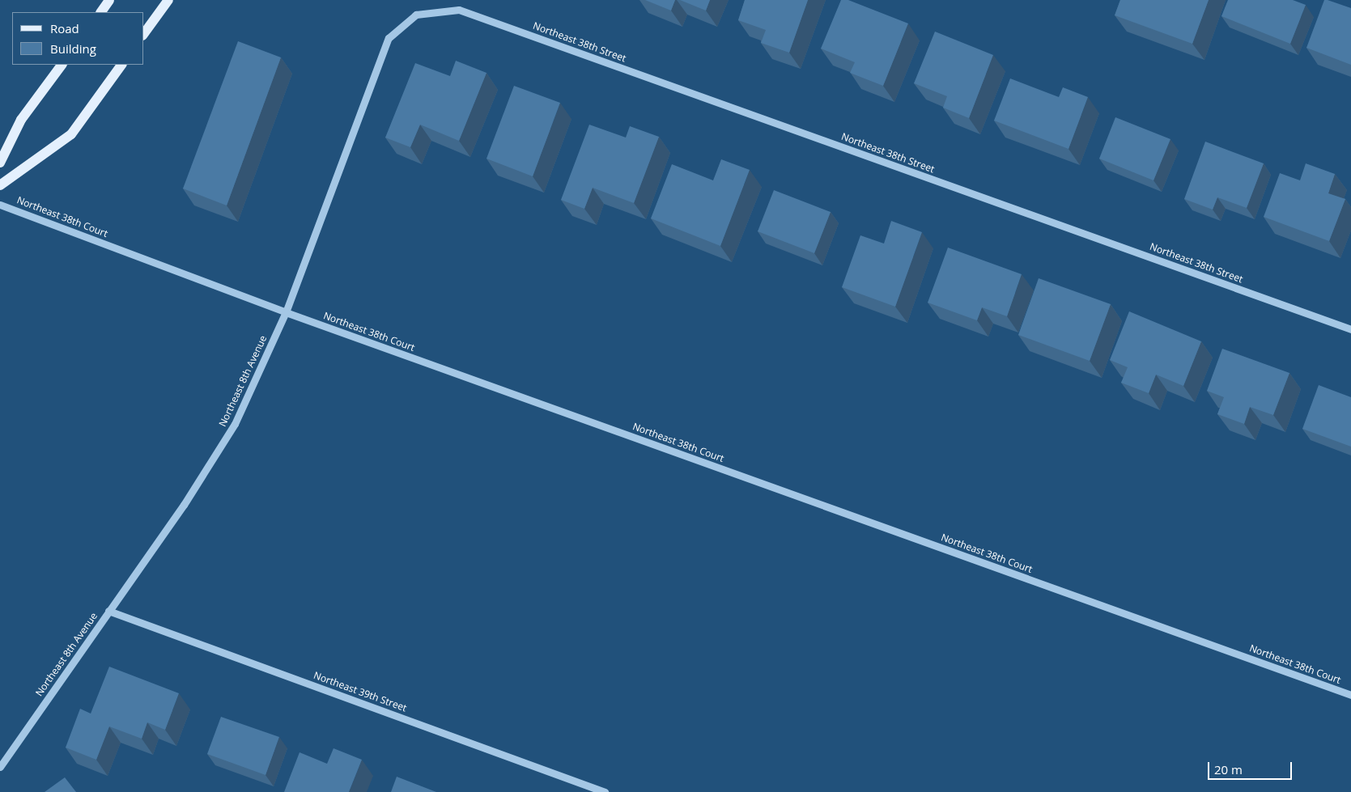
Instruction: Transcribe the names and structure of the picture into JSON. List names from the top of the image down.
{
  "streets": {
    "street": [
      "Northeast 38th Street",
      "Northeast 38th Court",
      "Northeast 8th Avenue",
      "Northeast 39th Street"
    ]
  },
  "crossings": [
    ["Northeast 38th Street", "Northeast 8th Avenue"],
    ["Northeast 38th Court", "Northeast 8th Avenue"],
    ["Northeast 8th Avenue", "Northeast 39th Street"]
  ],
  "legend": ["Road", "Building"],
  "scale_bar": "20 m"
}
